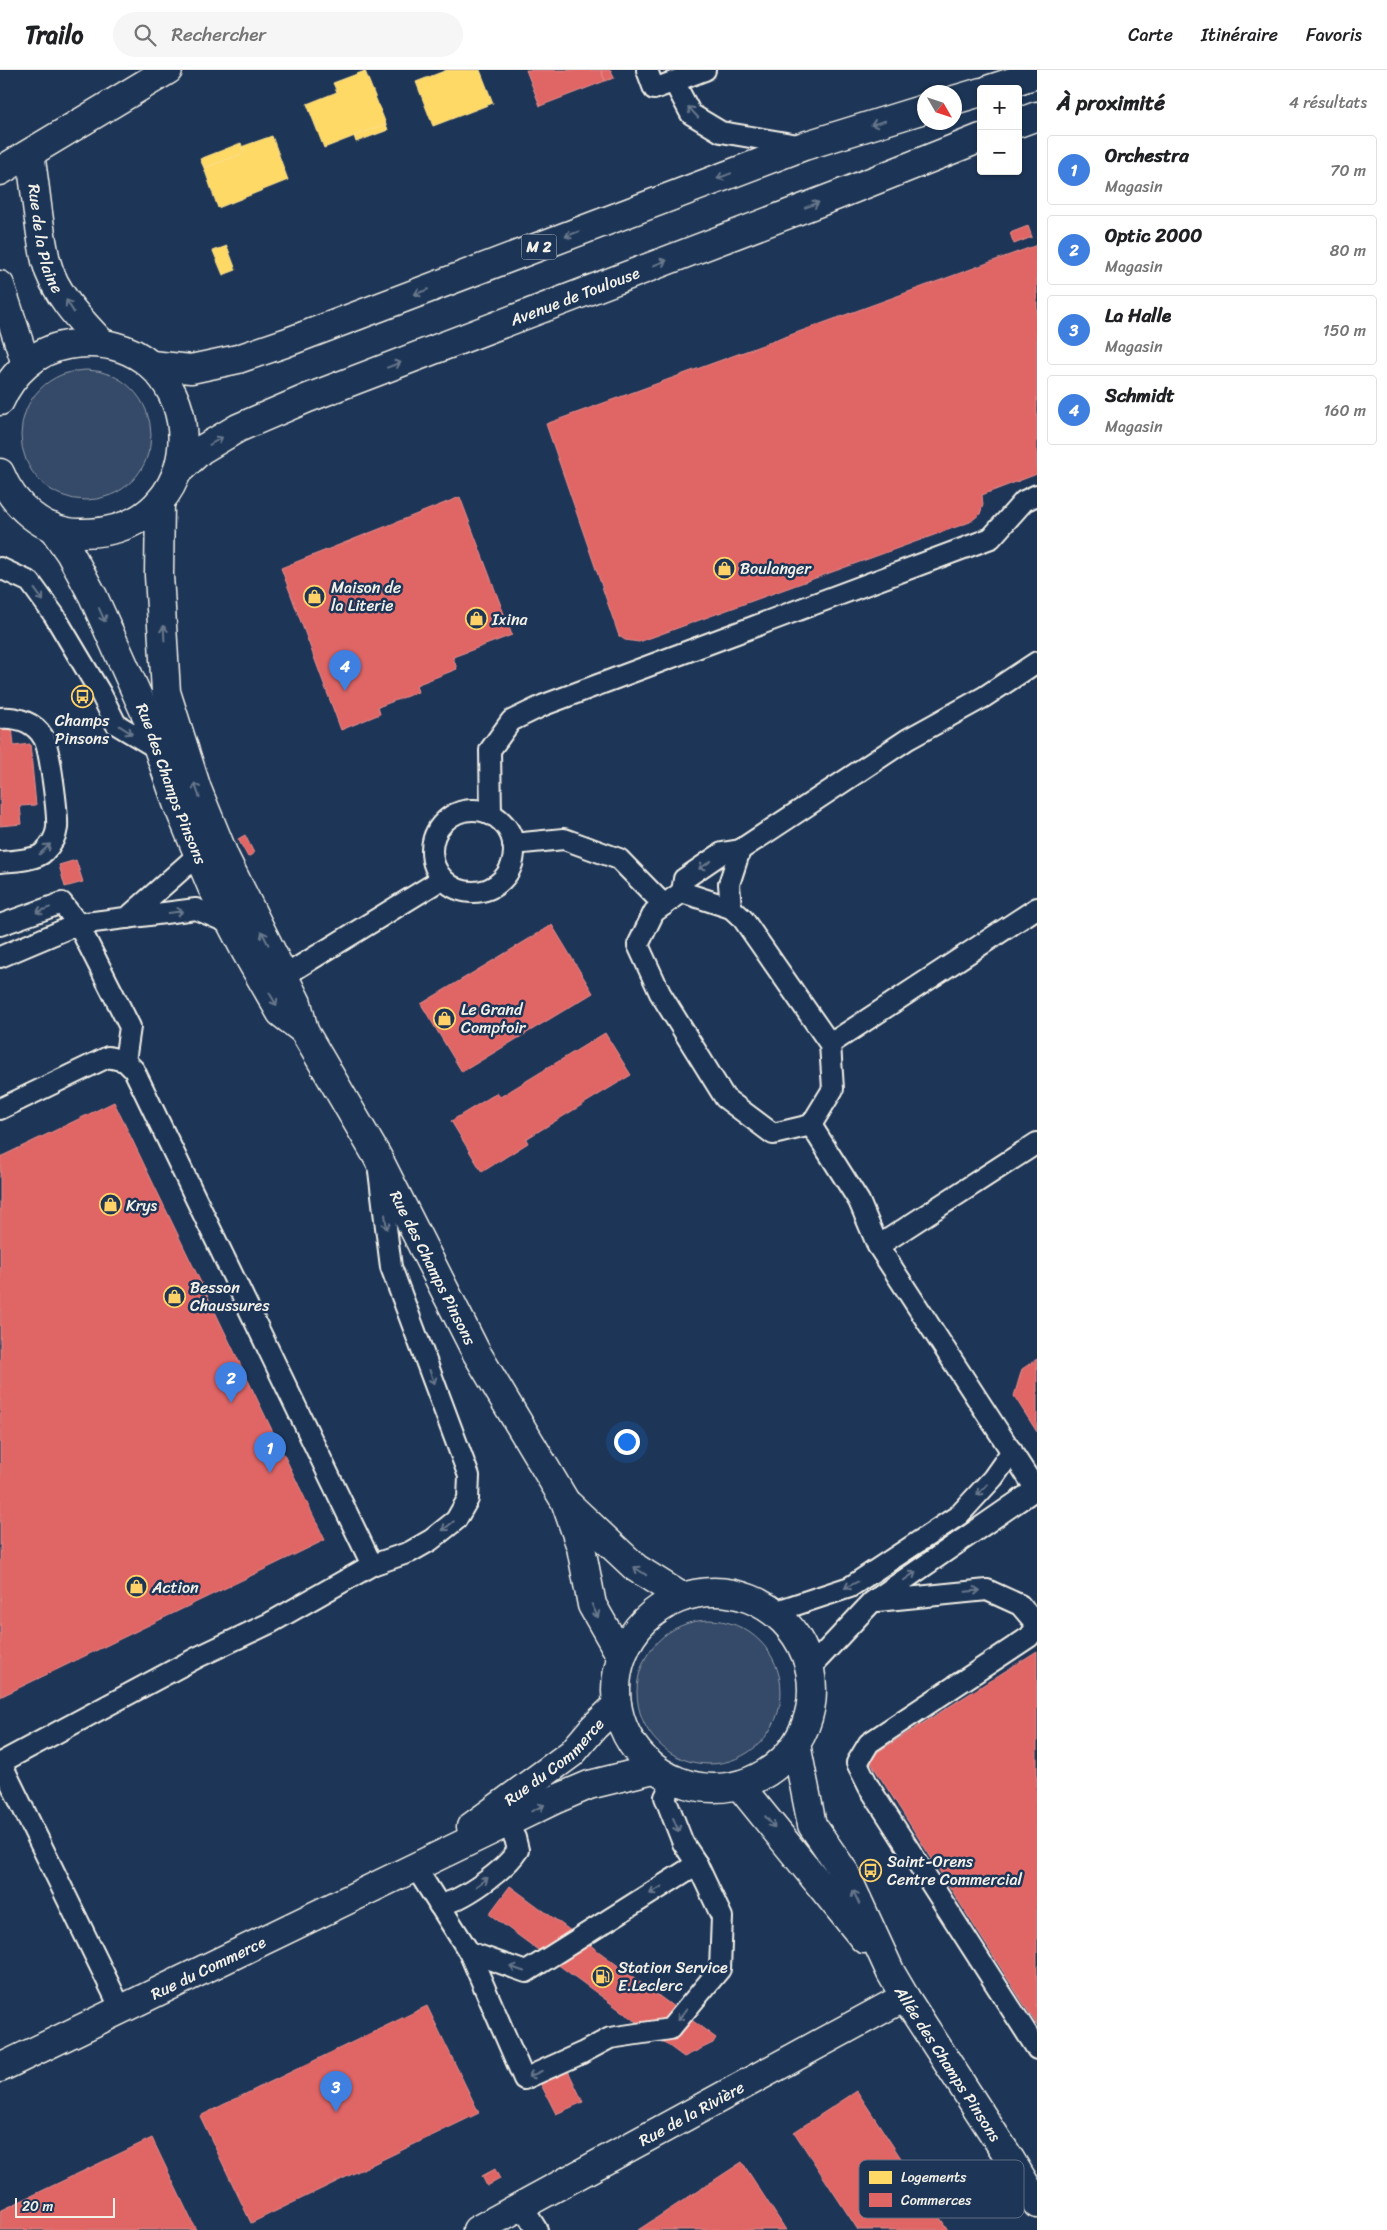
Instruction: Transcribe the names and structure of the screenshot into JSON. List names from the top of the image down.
{
  "streets": {
    "street": [
      "Rue de la Plaine",
      "M 2",
      "Avenue de Toulouse",
      "Rue des Champs Pinsons",
      "Rue du Commerce",
      "Allée des Champs Pinsons",
      "Rue de la Rivière"
    ]
  },
  "crossings": [
    ["Allée des Champs Pinsons", "Rue de la Rivière"]
  ],
  "places": {
    "shop": [
      "Boulanger",
      "Maison de la Literie",
      "Ixina",
      "Le Grand Comptoir",
      "Krys",
      "Besson Chaussures",
      "Action"
    ],
    "bus stop": ["Champs Pinsons", "Saint-Orens Centre Commercial"],
    "fuel station": ["Station Service E.Leclerc"]
  },
  "legend": ["Logements", "Commerces"],
  "scale_bar": "20 m",
  "north": "bottom right",
  "page": {
    "header": "Trailo",
    "search": "Rechercher",
    "nav": ["Carte", "Itinéraire", "Favoris"],
    "heading": ["À proximité", "4 résultats"],
    "map_buttons": ["+", "−"],
    "list": [
      {
        "mark": "1",
        "name": "Orchestra",
        "note": "Magasin",
        "value": "70 m"
      },
      {
        "mark": "2",
        "name": "Optic 2000",
        "note": "Magasin",
        "value": "80 m"
      },
      {
        "mark": "3",
        "name": "La Halle",
        "note": "Magasin",
        "value": "150 m"
      },
      {
        "mark": "4",
        "name": "Schmidt",
        "note": "Magasin",
        "value": "160 m"
      }
    ],
    "pins": [
      "4",
      "2",
      "1",
      "3"
    ],
    "scale": "20 m"
  }
}
